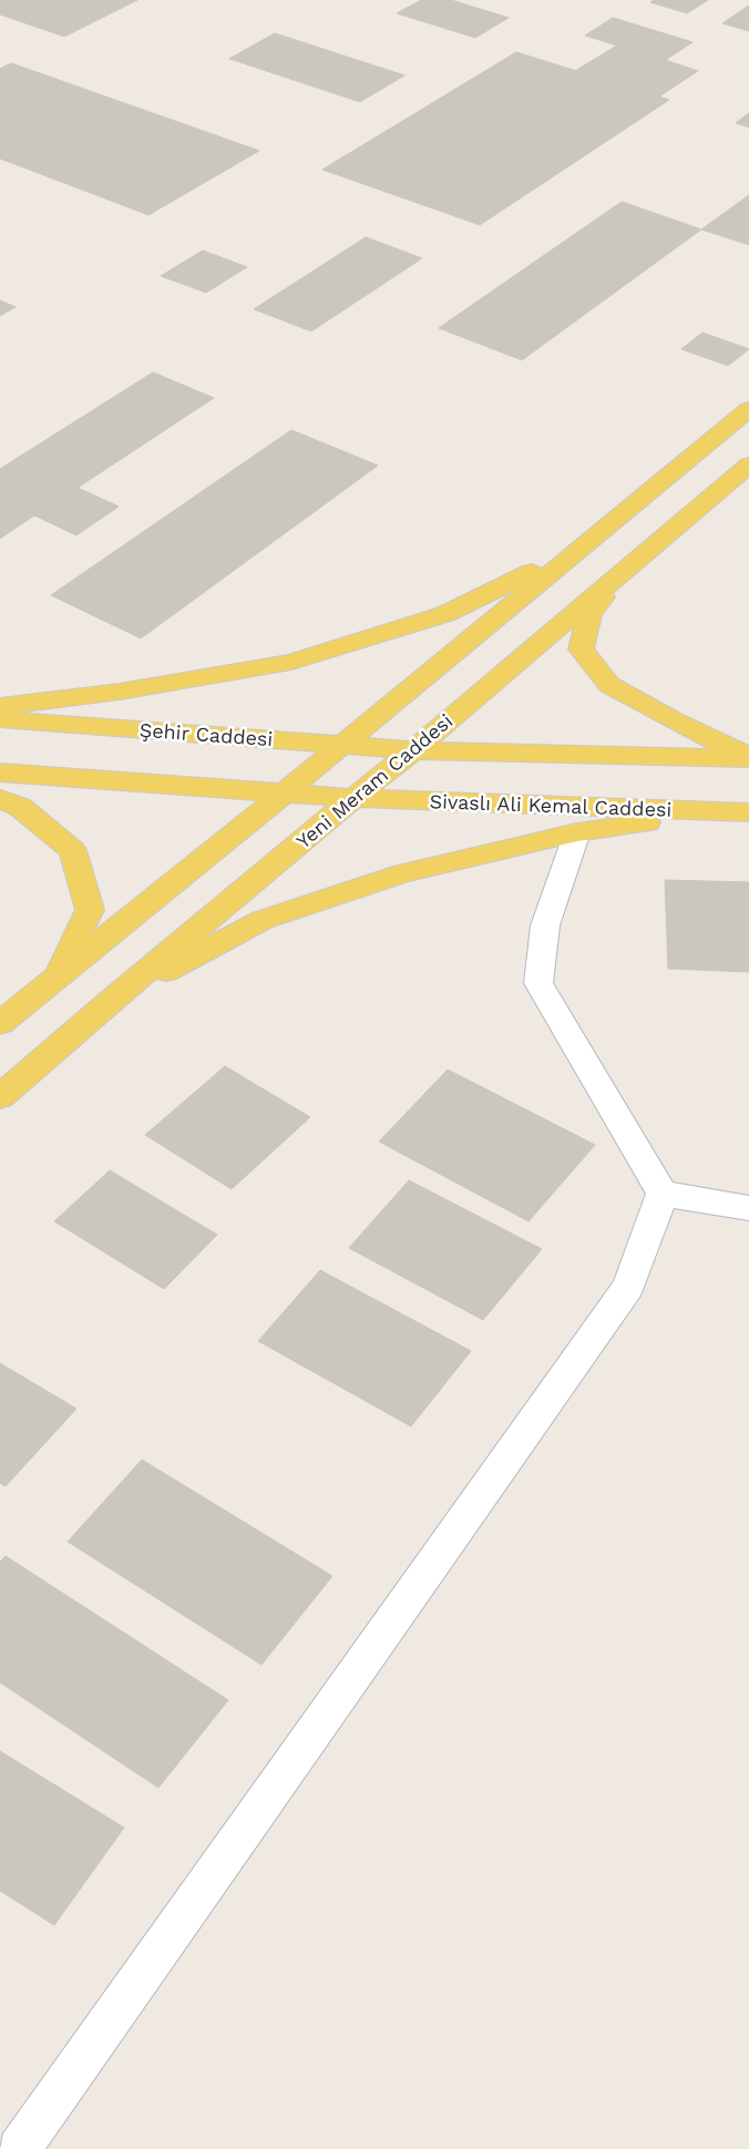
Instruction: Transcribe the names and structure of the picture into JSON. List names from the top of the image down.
{
  "streets": {
    "main road": ["Şehir Caddesi", "Yeni Meram Caddesi", "Sivaslı Ali Kemal Caddesi"]
  },
  "crossings": [
    ["Şehir Caddesi", "Yeni Meram Caddesi"],
    ["Yeni Meram Caddesi", "Sivaslı Ali Kemal Caddesi"]
  ]
}
